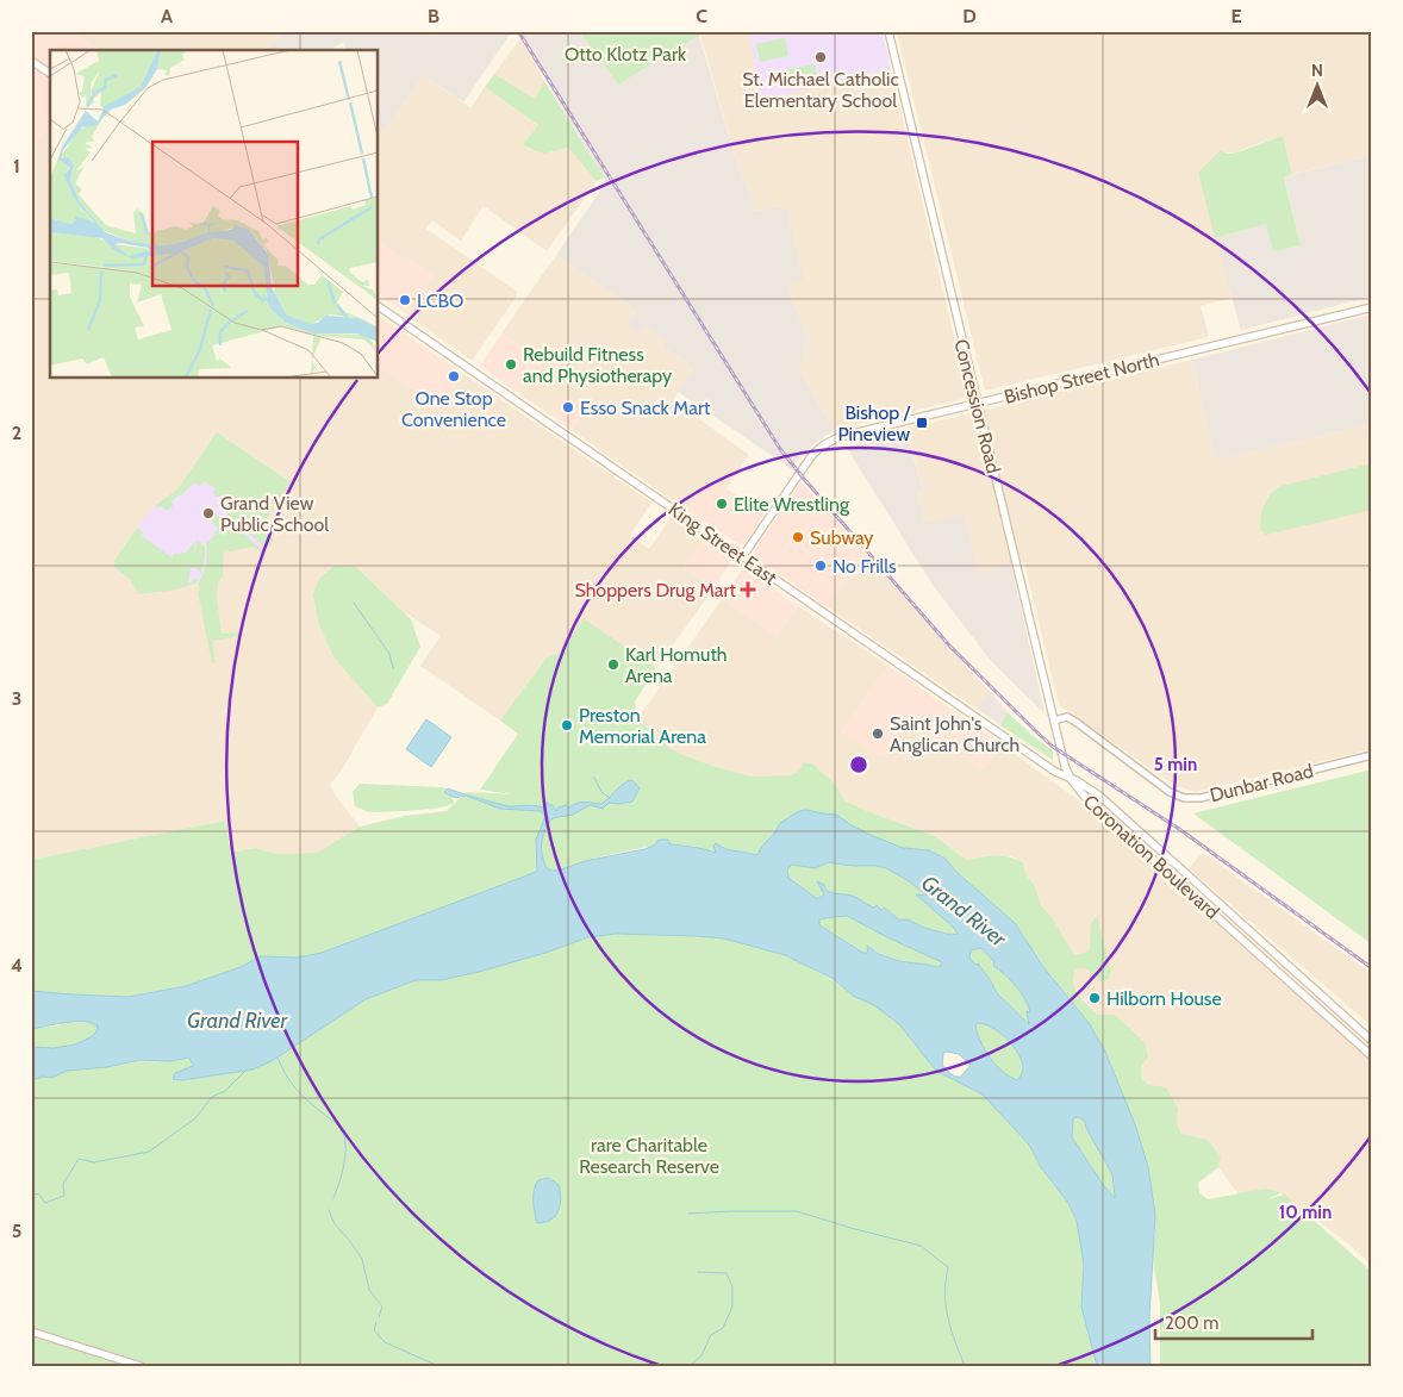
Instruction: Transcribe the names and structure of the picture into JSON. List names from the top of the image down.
{
  "streets": {
    "main road": [
      "Bishop Street North",
      "Concession Road",
      "King Street East",
      "Coronation Boulevard"
    ],
    "street": ["Dunbar Road"]
  },
  "crossings": [
    ["Bishop Street North", "Concession Road"],
    ["Bishop Street North", "King Street East"],
    ["Concession Road", "King Street East"],
    ["Concession Road", "Dunbar Road"],
    ["Concession Road", "Coronation Boulevard"],
    ["King Street East", "Coronation Boulevard"]
  ],
  "water": ["Grand River"],
  "parks": ["Otto Klotz Park", "rare Charitable Research Reserve"],
  "places": {
    "other": [
      "St. Michael Catholic Elementary School",
      "LCBO",
      "Rebuild Fitness and Physiotherapy",
      "One Stop Convenience",
      "Esso Snack Mart",
      "Elite Wrestling",
      "Grand View Public School",
      "Subway",
      "No Frills",
      "Karl Homuth Arena",
      "Preston Memorial Arena",
      "Saint John's Anglican Church",
      "Hilborn House"
    ],
    "transit": ["Bishop / Pineview"],
    "health": ["Shoppers Drug Mart"]
  },
  "scale_bar": "200 m",
  "north": "top",
  "grid": {
    "columns": [
      "A",
      "B",
      "C",
      "D",
      "E"
    ],
    "rows": [
      "1",
      "2",
      "3",
      "4",
      "5"
    ]
  },
  "rings": ["5 min", "10 min"]
}
